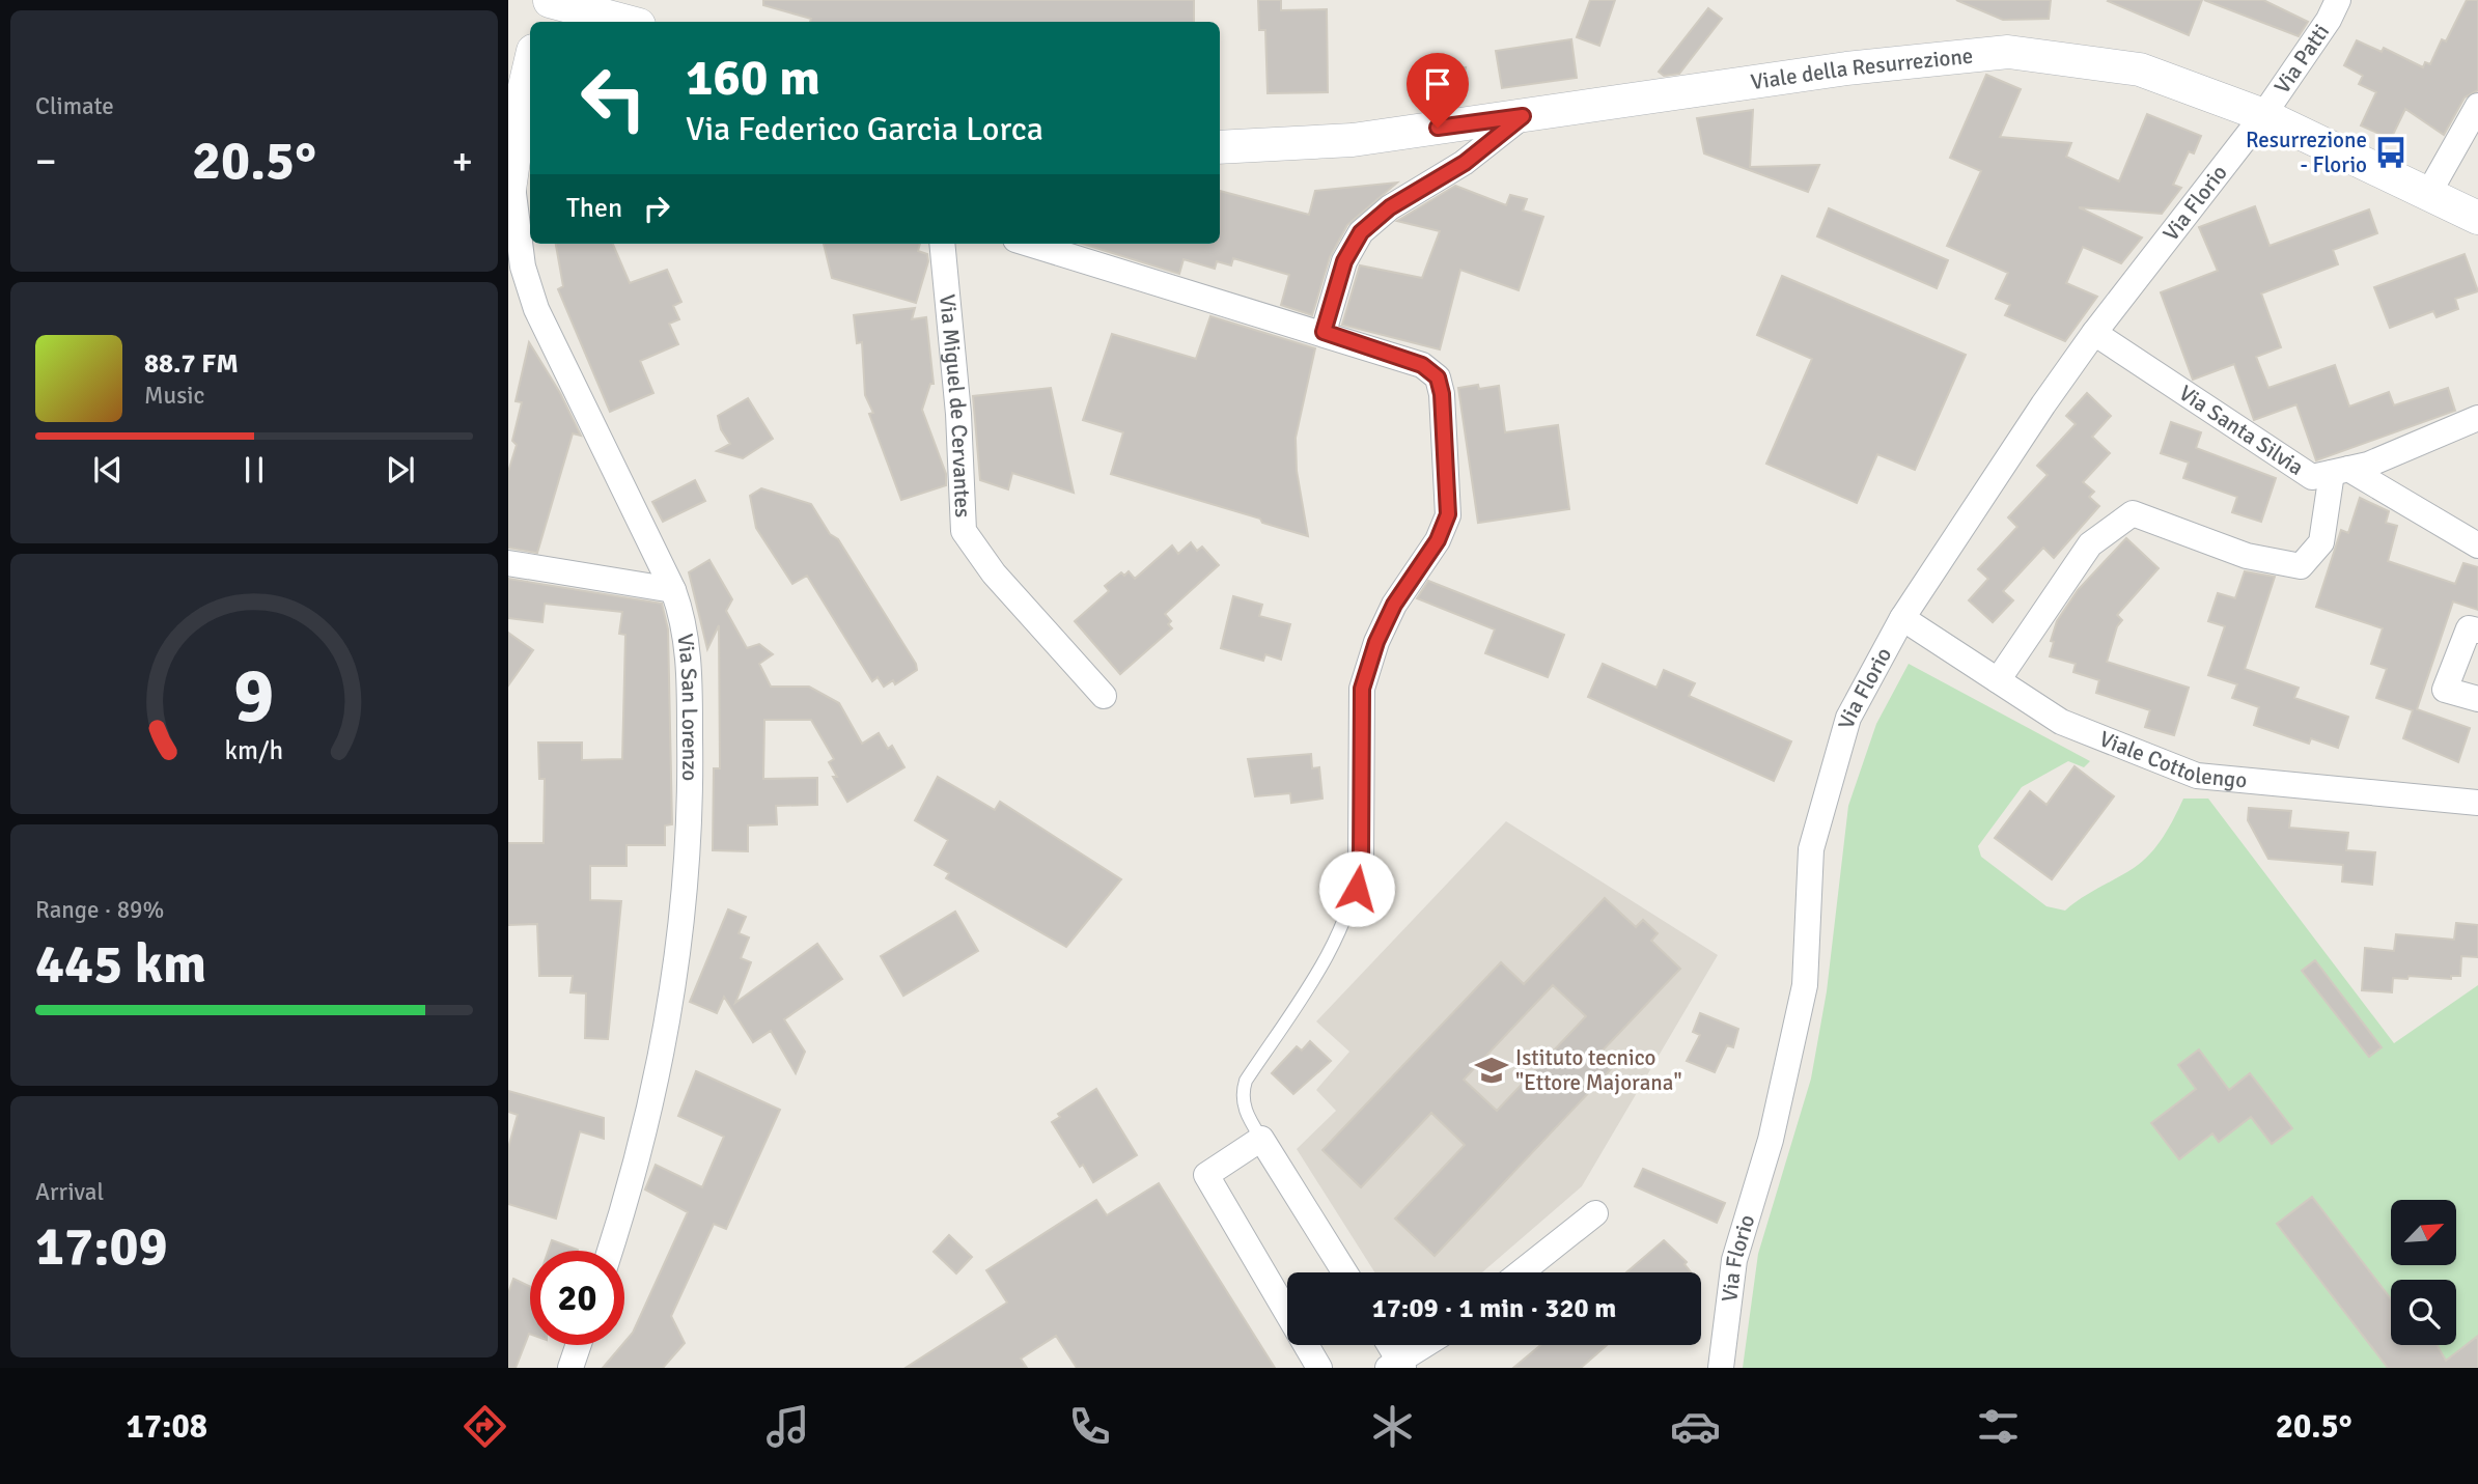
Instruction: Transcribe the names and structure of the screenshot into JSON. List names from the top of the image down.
{
  "streets": {
    "street": [
      "Via Patti",
      "Viale della Resurrezione",
      "Via Florio",
      "Via Miguel de Cervantes",
      "Via Santa Silvia",
      "Via San Lorenzo",
      "Viale Cottolengo"
    ]
  },
  "crossings": [
    ["Via Patti", "Viale della Resurrezione"],
    ["Via Patti", "Via Florio"],
    ["Viale della Resurrezione", "Via Florio"],
    ["Via Florio", "Via Santa Silvia"],
    ["Via Florio", "Viale Cottolengo"]
  ],
  "places": {
    "bus stop": ["Resurrezione - Florio"],
    "school or university": ["Istituto tecnico \"Ettore Majorana\""]
  },
  "north": "top right",
  "page": {
    "tile": [
      "Climate",
      ["Range · 89%", "445 km"],
      ["Arrival", "17:09"]
    ],
    "turn": ["160 m", "Via Federico Garcia Lorca"],
    "heat": ["−", "20.5°", "+"],
    "then": "Then",
    "song": ["88.7 FM", "Music"],
    "limit": "20",
    "trip": "17:09 · 1 min · 320 m",
    "tabs": ["17:08", "20.5°"],
    "gauge": ["9", "km/h"]
  }
}
